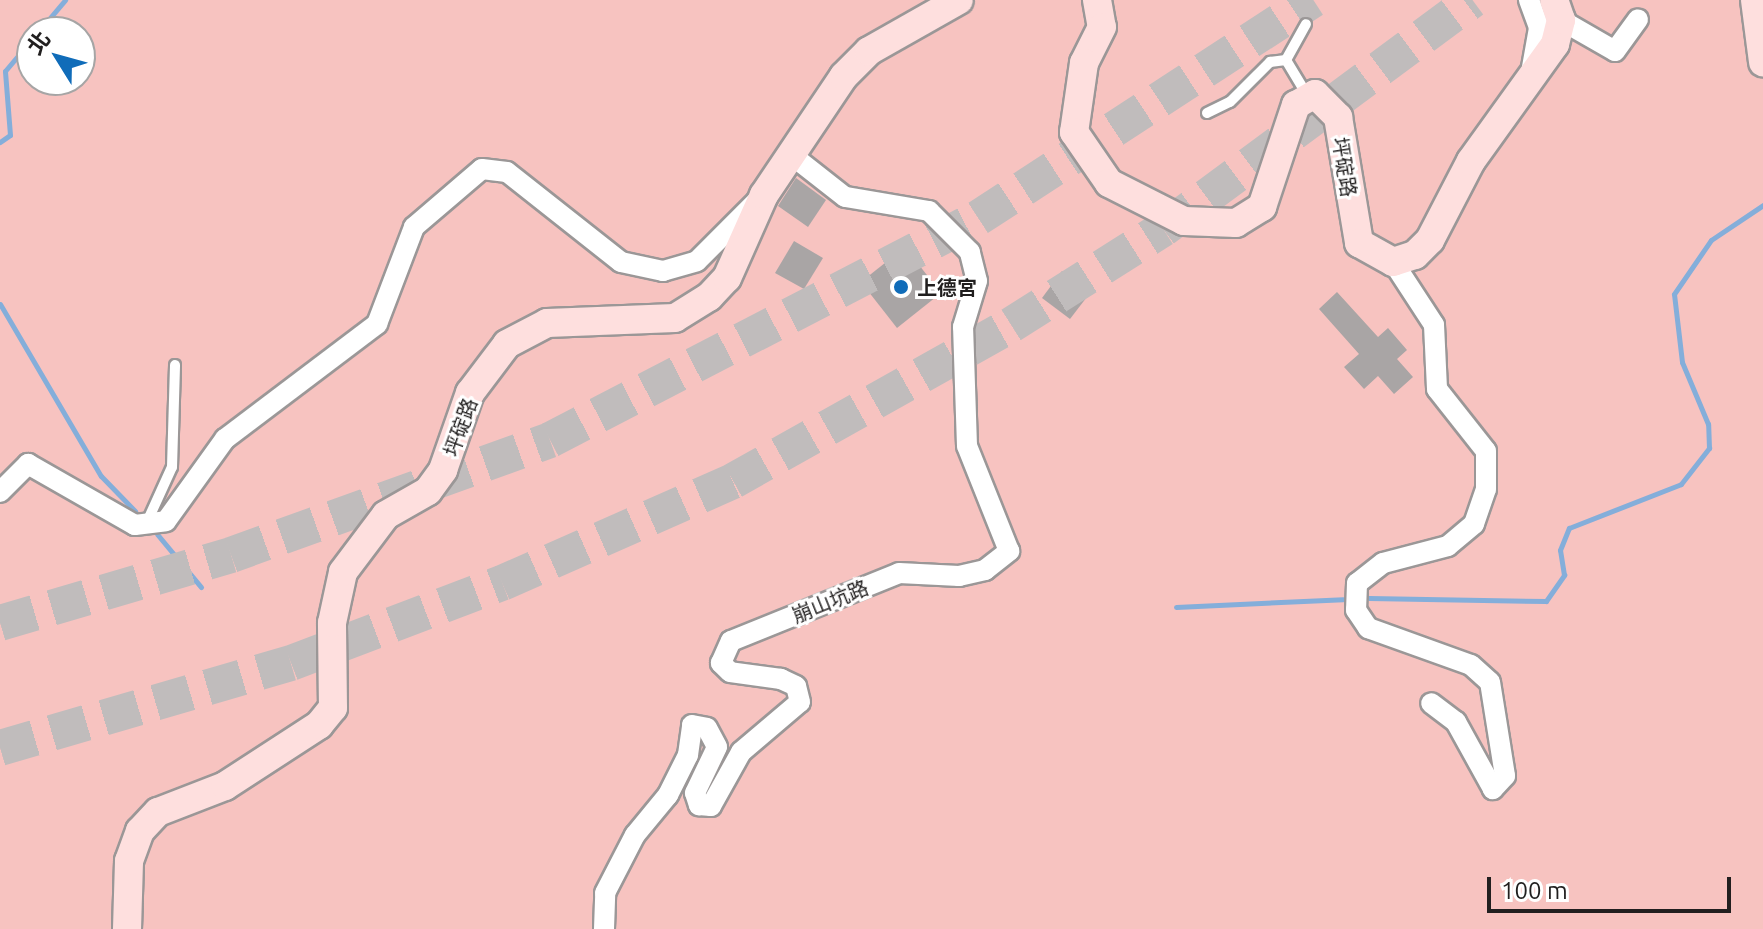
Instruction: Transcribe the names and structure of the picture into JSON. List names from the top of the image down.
{
  "streets": {
    "main road": ["坪碇路"],
    "street": ["崩山坑路"]
  },
  "crossings": [
    ["坪碇路", "崩山坑路"]
  ],
  "places": ["上德宮"],
  "scale_bar": "100 m",
  "north": "top left"
}
